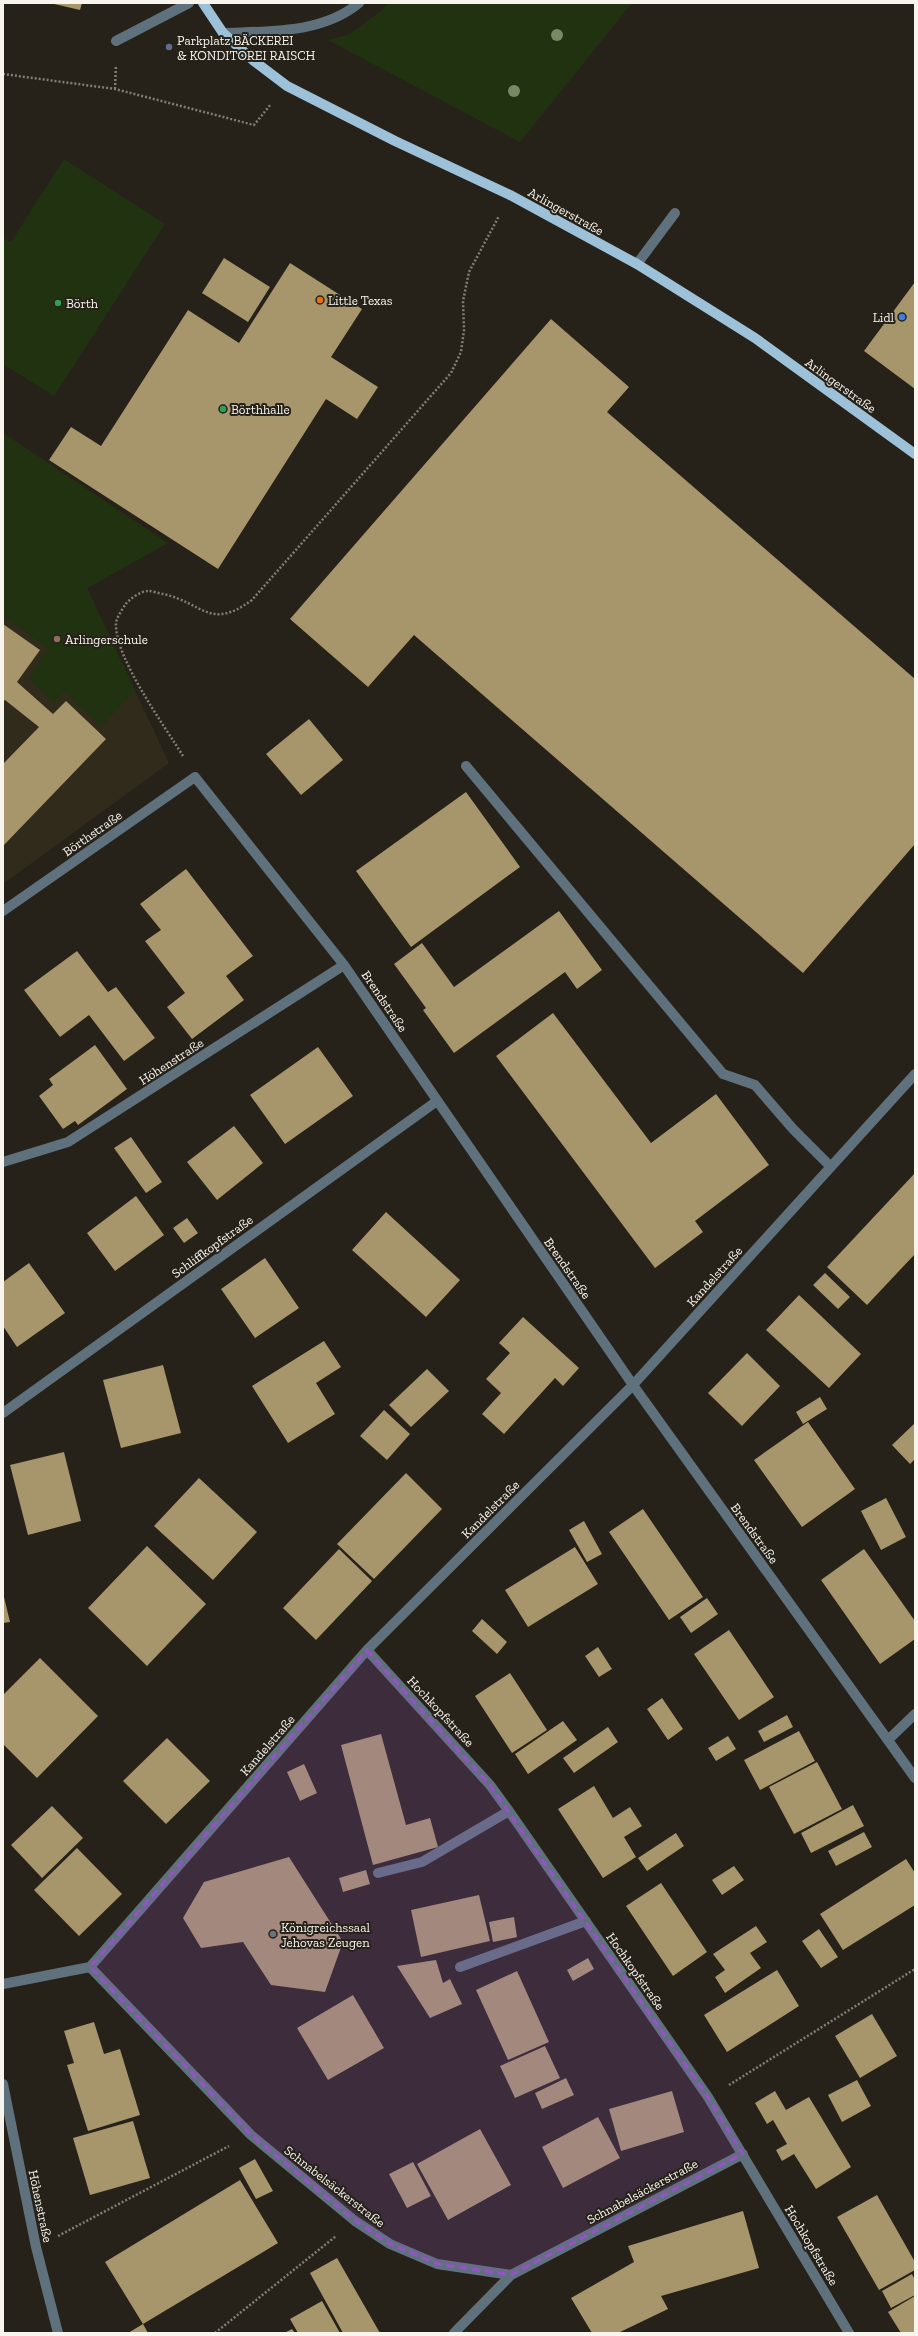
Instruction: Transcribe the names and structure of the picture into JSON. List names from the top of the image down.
{
  "streets": {
    "main road": ["Arlingerstraße"],
    "street": [
      "Börthstraße",
      "Brendstraße",
      "Höhenstraße",
      "Schliffkopfstraße",
      "Kandelstraße",
      "Hochkopfstraße",
      "Schnabelsäckerstraße"
    ]
  },
  "crossings": [
    ["Börthstraße", "Brendstraße"],
    ["Brendstraße", "Höhenstraße"],
    ["Brendstraße", "Schliffkopfstraße"],
    ["Brendstraße", "Kandelstraße"],
    ["Kandelstraße", "Hochkopfstraße"],
    ["Kandelstraße", "Schnabelsäckerstraße"],
    ["Hochkopfstraße", "Schnabelsäckerstraße"]
  ],
  "places": [
    "Parkplatz BÄCKEREI & KONDITOREI RAISCH",
    "Little Texas",
    "Börth",
    "Lidl",
    "Börthhalle",
    "Arlingerschule",
    "Königreichssaal Jehovas Zeugen"
  ]
}
